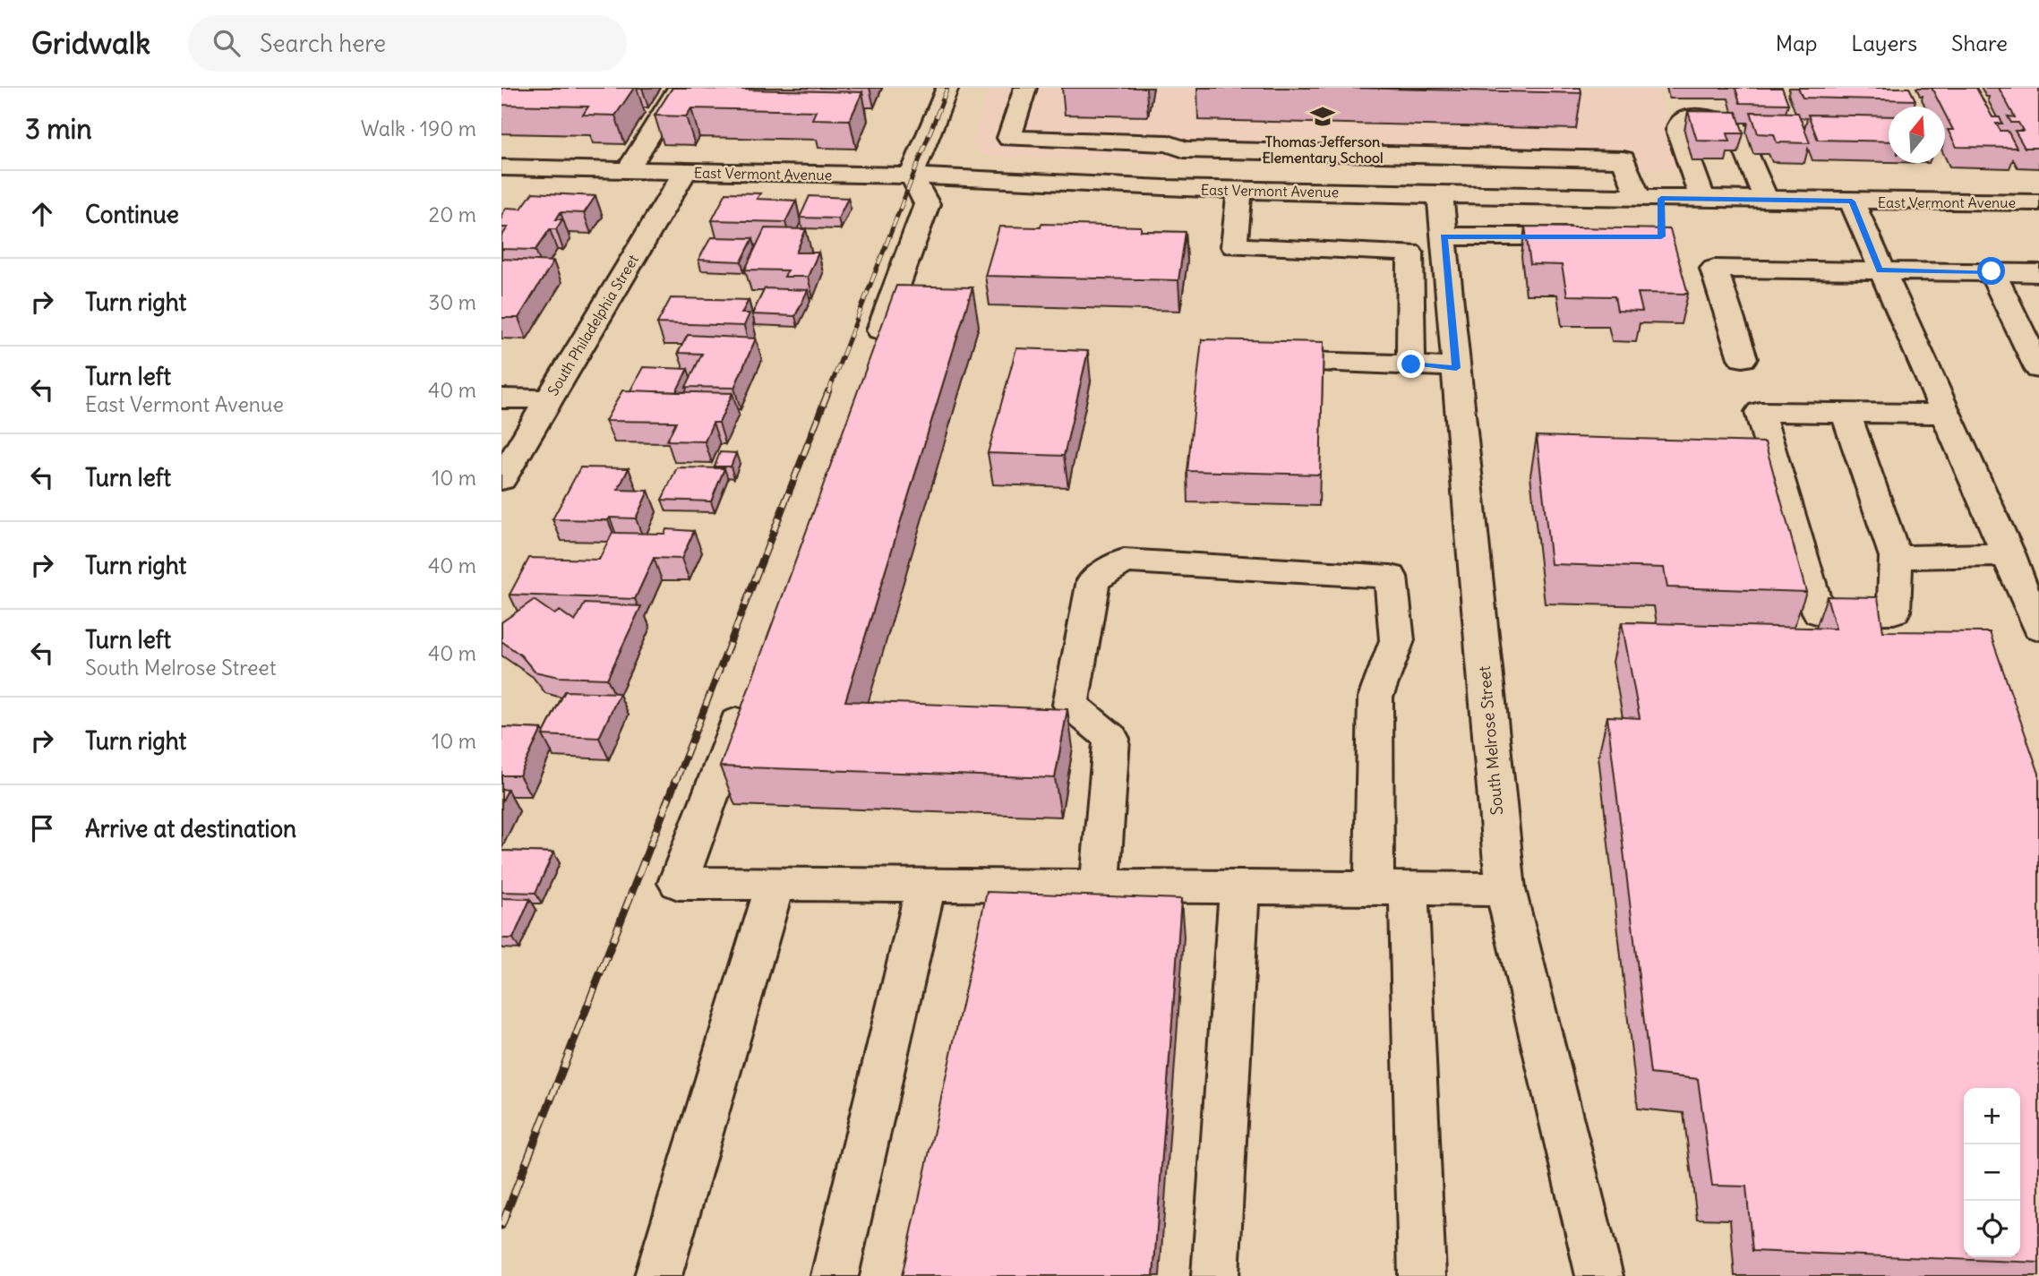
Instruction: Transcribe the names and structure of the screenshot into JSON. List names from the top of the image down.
{
  "streets": {
    "street": ["East Vermont Avenue", "South Philadelphia Street", "South Melrose Street"]
  },
  "crossings": [
    ["East Vermont Avenue", "South Philadelphia Street"],
    ["East Vermont Avenue", "South Melrose Street"]
  ],
  "places": {
    "school or university": ["Thomas Jefferson Elementary School"]
  },
  "north": "top",
  "page": {
    "header": "Gridwalk",
    "search": "Search here",
    "nav": ["Map", "Layers", "Share"],
    "heading": ["3 min", "Walk · 190 m"],
    "list": [
      ["Continue", "20 m"],
      ["Turn right", "30 m"],
      ["Turn left", "East Vermont Avenue", "40 m"],
      ["Turn left", "10 m"],
      ["Turn right", "40 m"],
      ["Turn left", "South Melrose Street", "40 m"],
      ["Turn right", "10 m"],
      "Arrive at destination"
    ],
    "map_buttons": ["+", "−"]
  }
}
